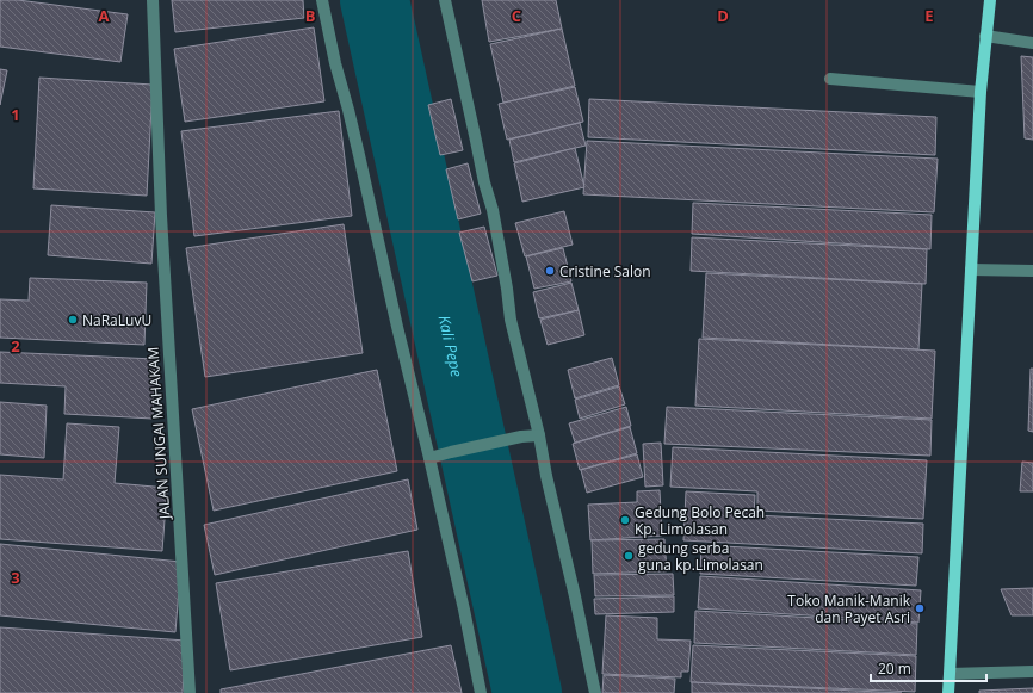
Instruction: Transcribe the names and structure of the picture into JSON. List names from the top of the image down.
{
  "streets": {
    "street": ["JALAN SUNGAI MAHAKAM"]
  },
  "water": ["Kali Pepe"],
  "places": [
    "Cristine Salon",
    "NaRaLuvU",
    "Gedung Bolo Pecah Kp. Limolasan",
    "gedung serba guna kp.Limolasan",
    "Toko Manik-Manik dan Payet Asri"
  ],
  "scale_bar": "20 m",
  "grid": {
    "columns": [
      "A",
      "B",
      "C",
      "D",
      "E"
    ],
    "rows": ["1", "2", "3"]
  }
}
